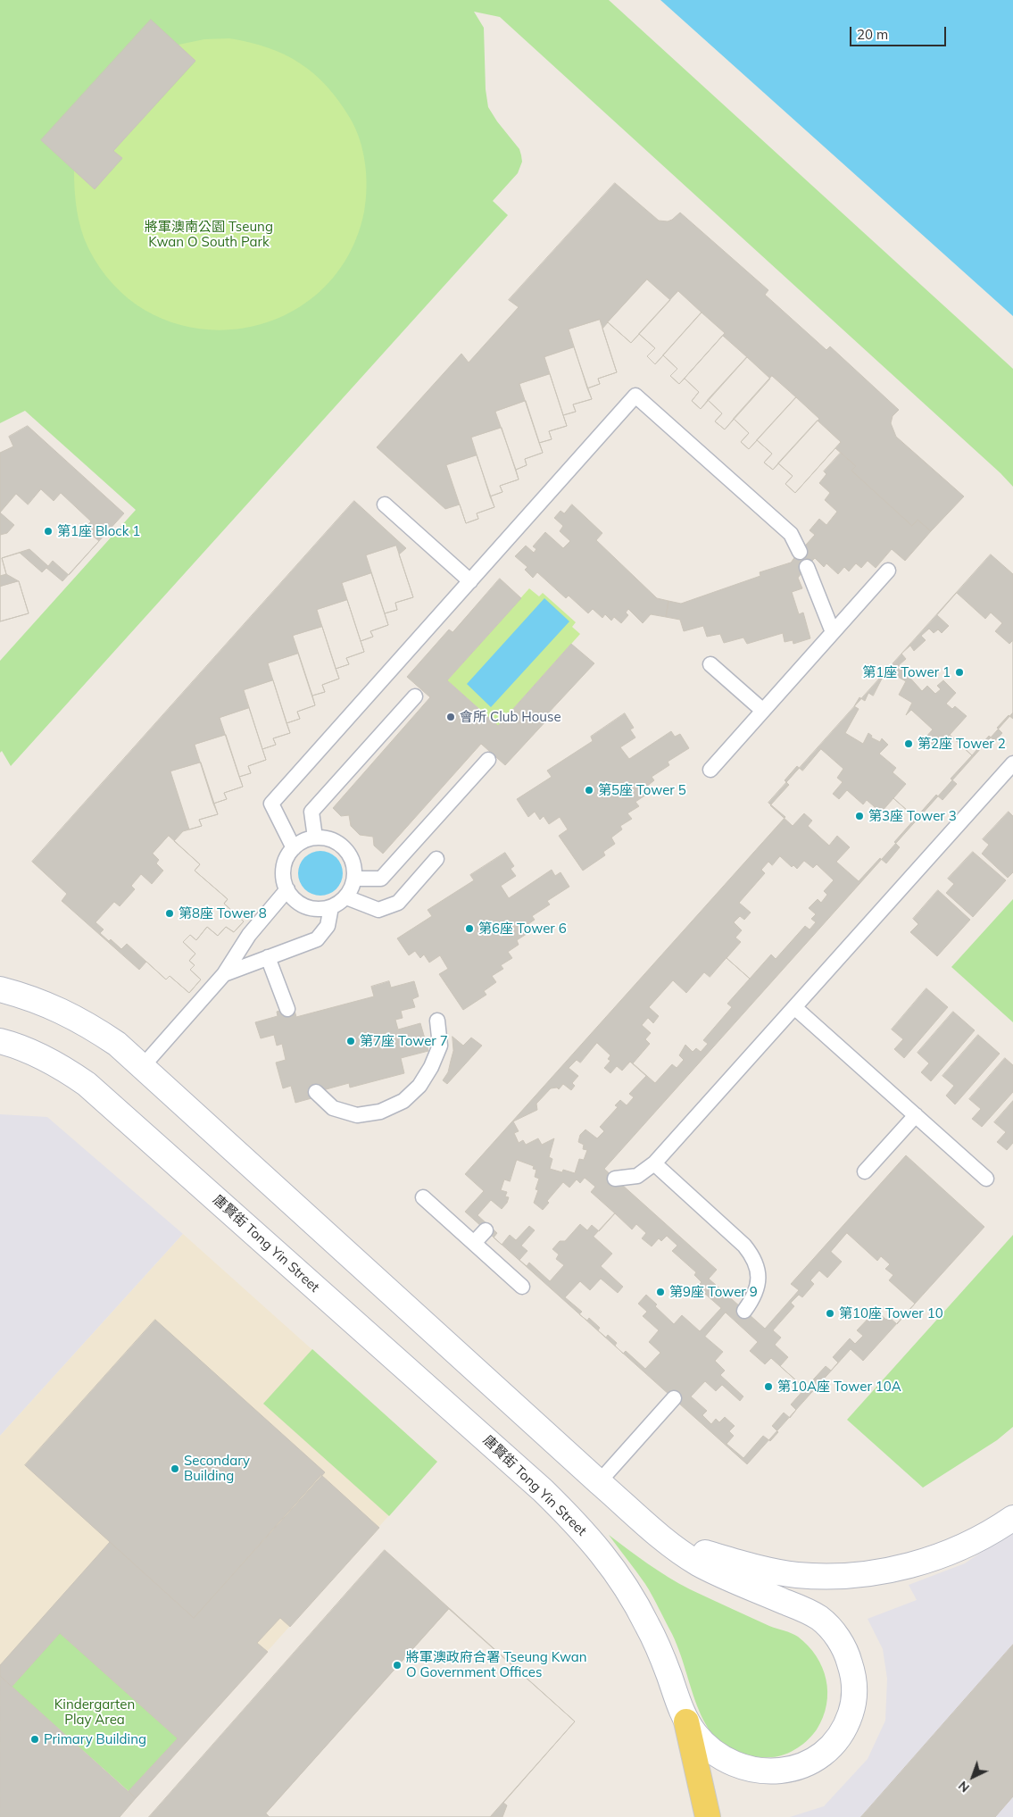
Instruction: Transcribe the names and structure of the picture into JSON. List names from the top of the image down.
{
  "streets": {
    "street": ["唐賢街 Tong Yin Street"]
  },
  "parks": ["將軍澳南公園 Tseung Kwan O South Park", "Kindergarten Play Area"],
  "places": [
    "第1座 Block 1",
    "第1座 Tower 1",
    "會所 Club House",
    "第2座 Tower 2",
    "第5座 Tower 5",
    "第3座 Tower 3",
    "第8座 Tower 8",
    "第6座 Tower 6",
    "第7座 Tower 7",
    "第9座 Tower 9",
    "第10座 Tower 10",
    "第10A座 Tower 10A",
    "Secondary Building",
    "將軍澳政府合署 Tseung Kwan O Government Offices",
    "Primary Building"
  ],
  "scale_bar": "20 m",
  "north": "bottom left"
}
